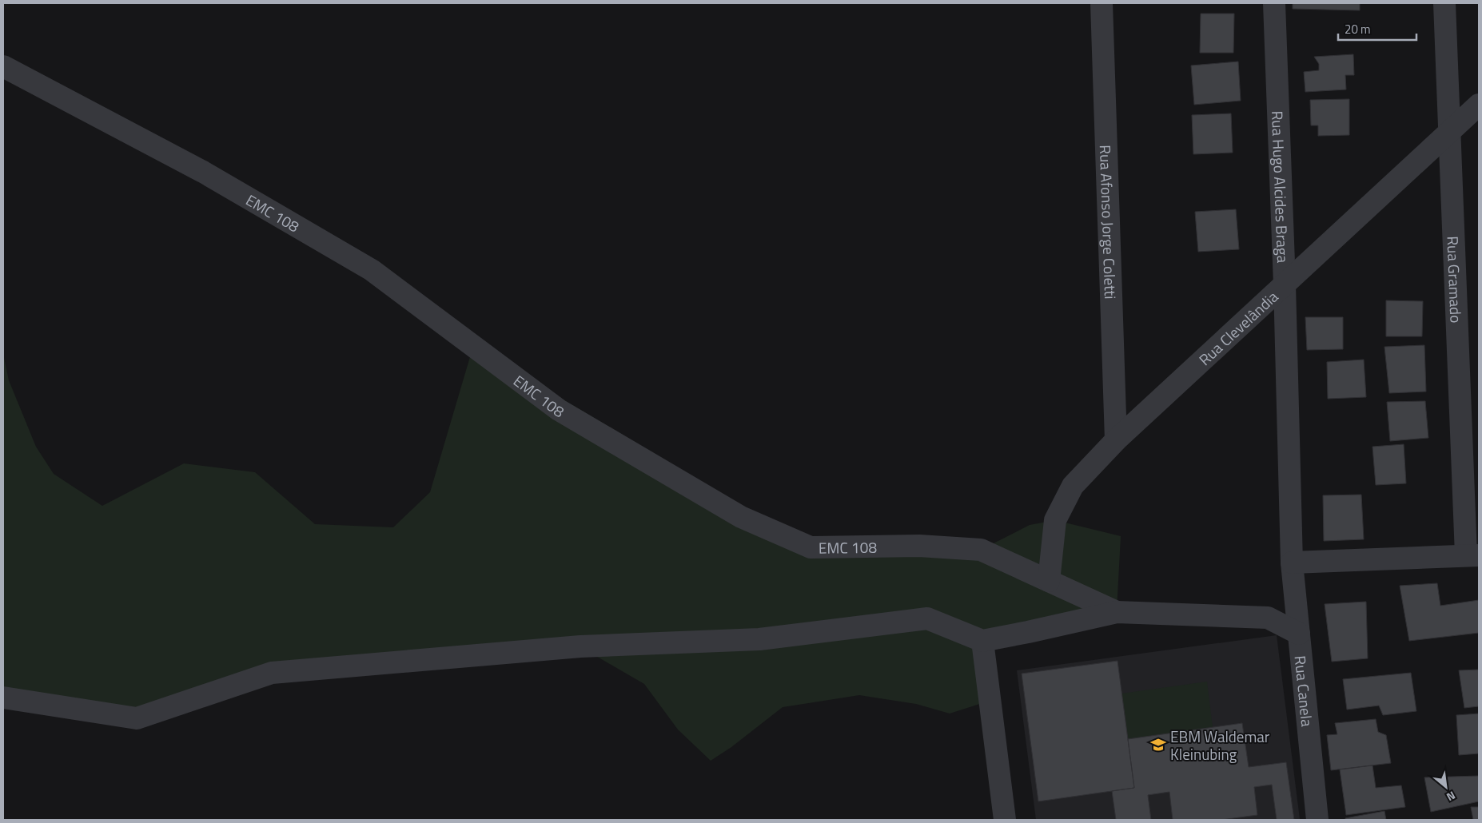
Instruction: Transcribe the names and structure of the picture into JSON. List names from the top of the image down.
{
  "streets": {
    "street": [
      "Rua Hugo Alcides Braga",
      "EMC 108",
      "Rua Afonso Jorge Coletti",
      "Rua Gramado",
      "Rua Clevelândia",
      "Rua Canela"
    ]
  },
  "crossings": [
    ["Rua Hugo Alcides Braga", "Rua Clevelândia"],
    ["Rua Hugo Alcides Braga", "Rua Canela"],
    ["EMC 108", "Rua Clevelândia"],
    ["Rua Afonso Jorge Coletti", "Rua Clevelândia"],
    ["Rua Gramado", "Rua Clevelândia"]
  ],
  "places": {
    "school or university": ["EBM Waldemar Kleinubing"]
  },
  "scale_bar": "20 m",
  "north": "bottom right"
}
